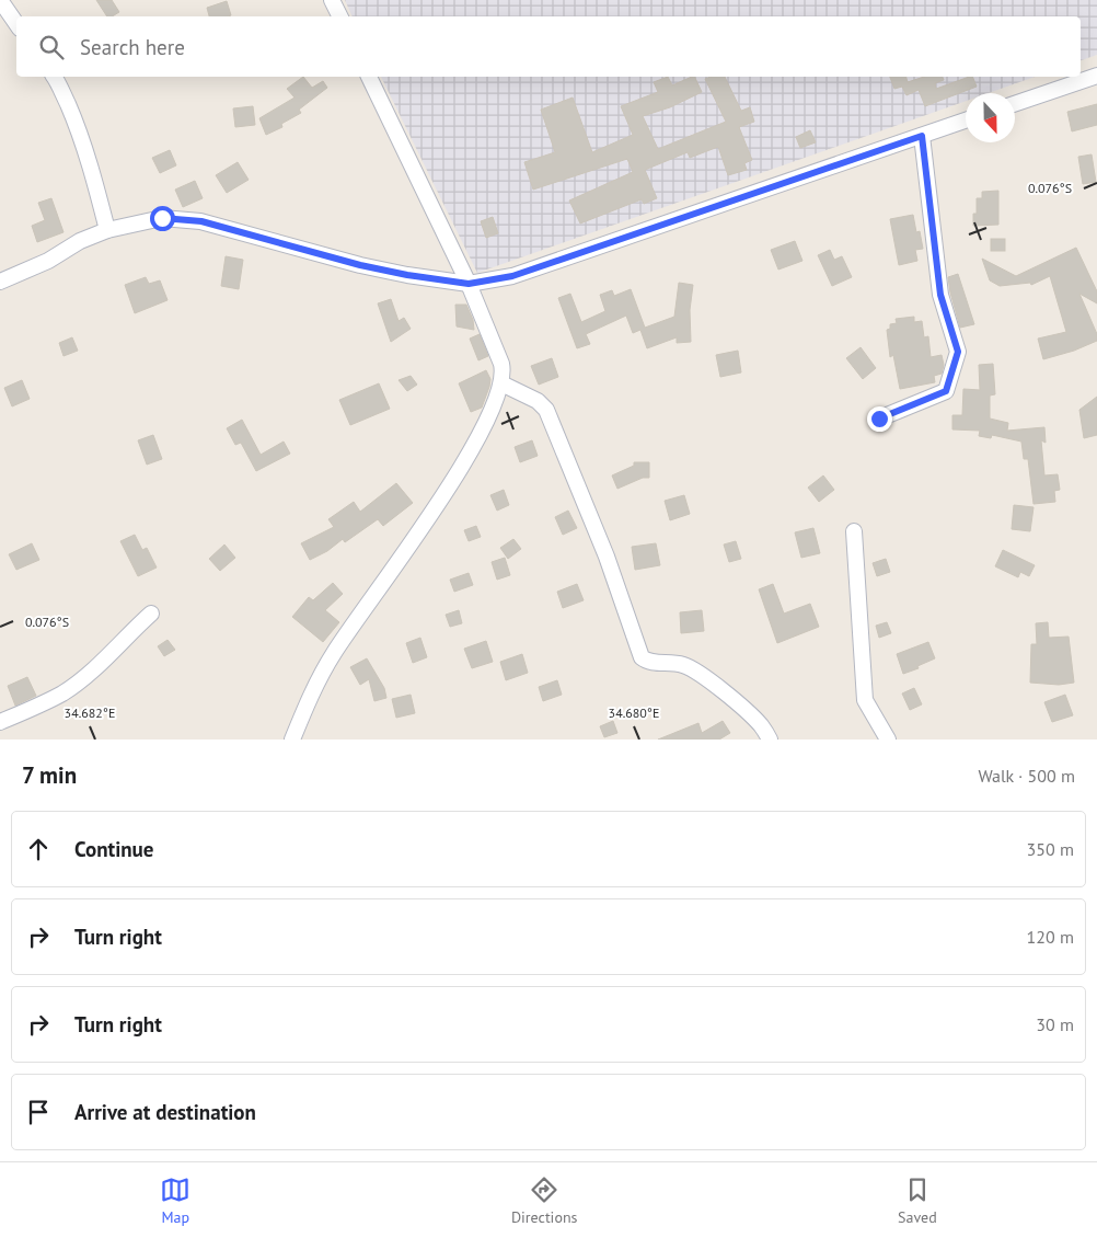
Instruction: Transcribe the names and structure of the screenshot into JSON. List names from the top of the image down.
{
  "north": "bottom",
  "page": {
    "search": "Search here",
    "heading": ["7 min", "Walk · 500 m"],
    "list": [
      ["Continue", "350 m"],
      ["Turn right", "120 m"],
      ["Turn right", "30 m"],
      "Arrive at destination"
    ],
    "nav": ["Map", "Directions", "Saved"]
  },
  "coordinates": ["0.076°S", "34.682°E", "34.680°E"]
}
